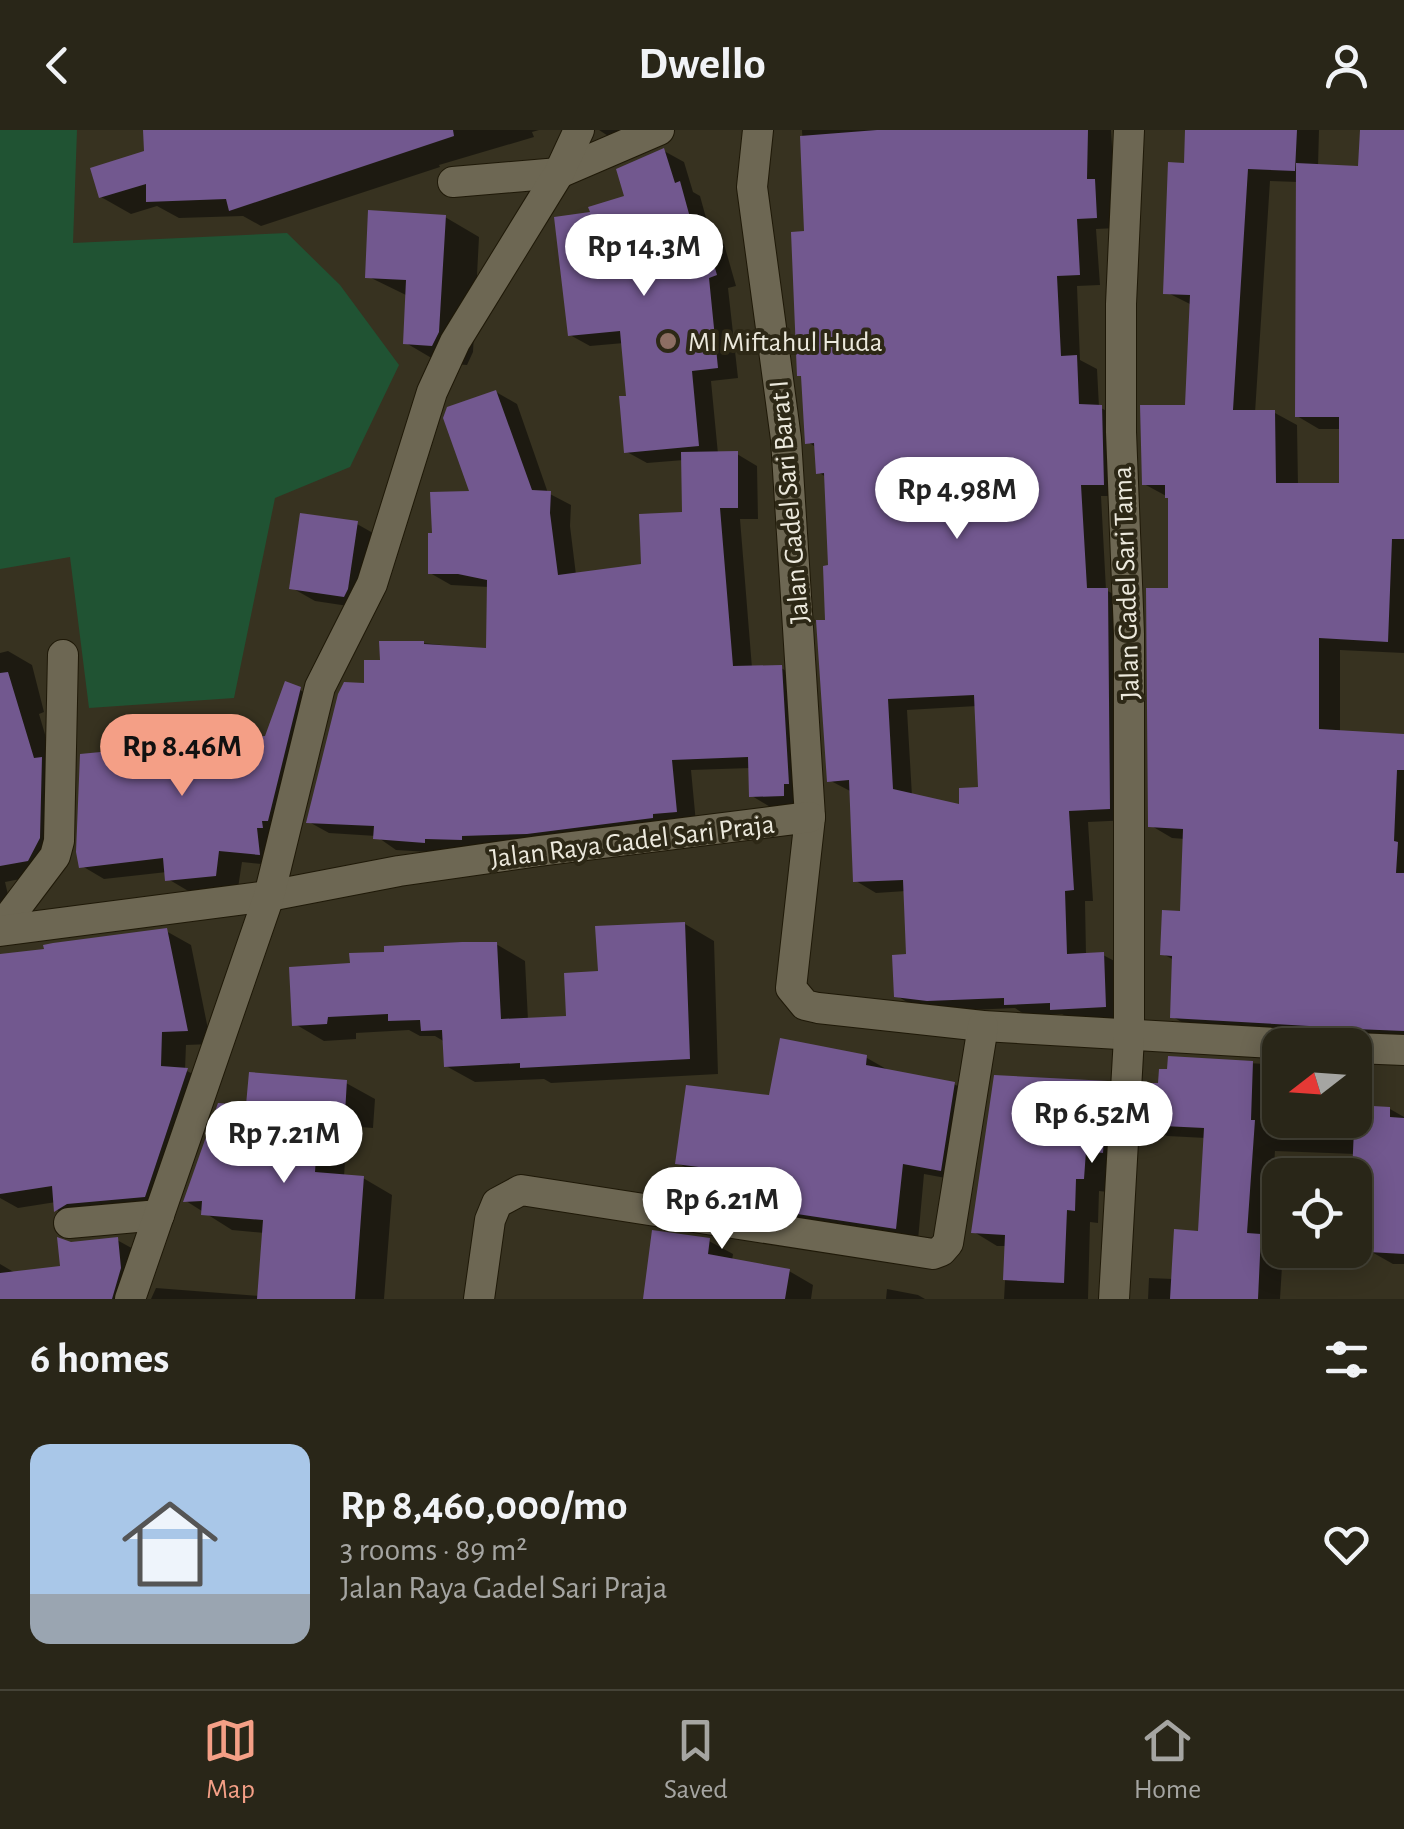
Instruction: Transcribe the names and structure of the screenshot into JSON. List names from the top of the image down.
{
  "streets": {
    "street": ["Jalan Gadel Sari Barat I", "Jalan Gadel Sari Tama", "Jalan Raya Gadel Sari Praja"]
  },
  "crossings": [
    ["Jalan Gadel Sari Barat I", "Jalan Raya Gadel Sari Praja"],
    ["Jalan Gadel Sari Tama", "Jalan Raya Gadel Sari Praja"]
  ],
  "places": ["MI Miftahul Huda"],
  "north": "left",
  "page": {
    "header": "Dwello",
    "price": [
      "Rp 14.3M",
      "Rp 4.98M",
      "Rp 8.46M",
      "Rp 6.52M",
      "Rp 7.21M",
      "Rp 6.21M"
    ],
    "heading": "6 homes",
    "list": [
      {
        "name": "Rp 8,460,000/mo",
        "note": "3 rooms · 89 m² · Jalan Raya Gadel Sari Praja"
      }
    ],
    "tabs": ["Map", "Saved", "Home"]
  }
}
